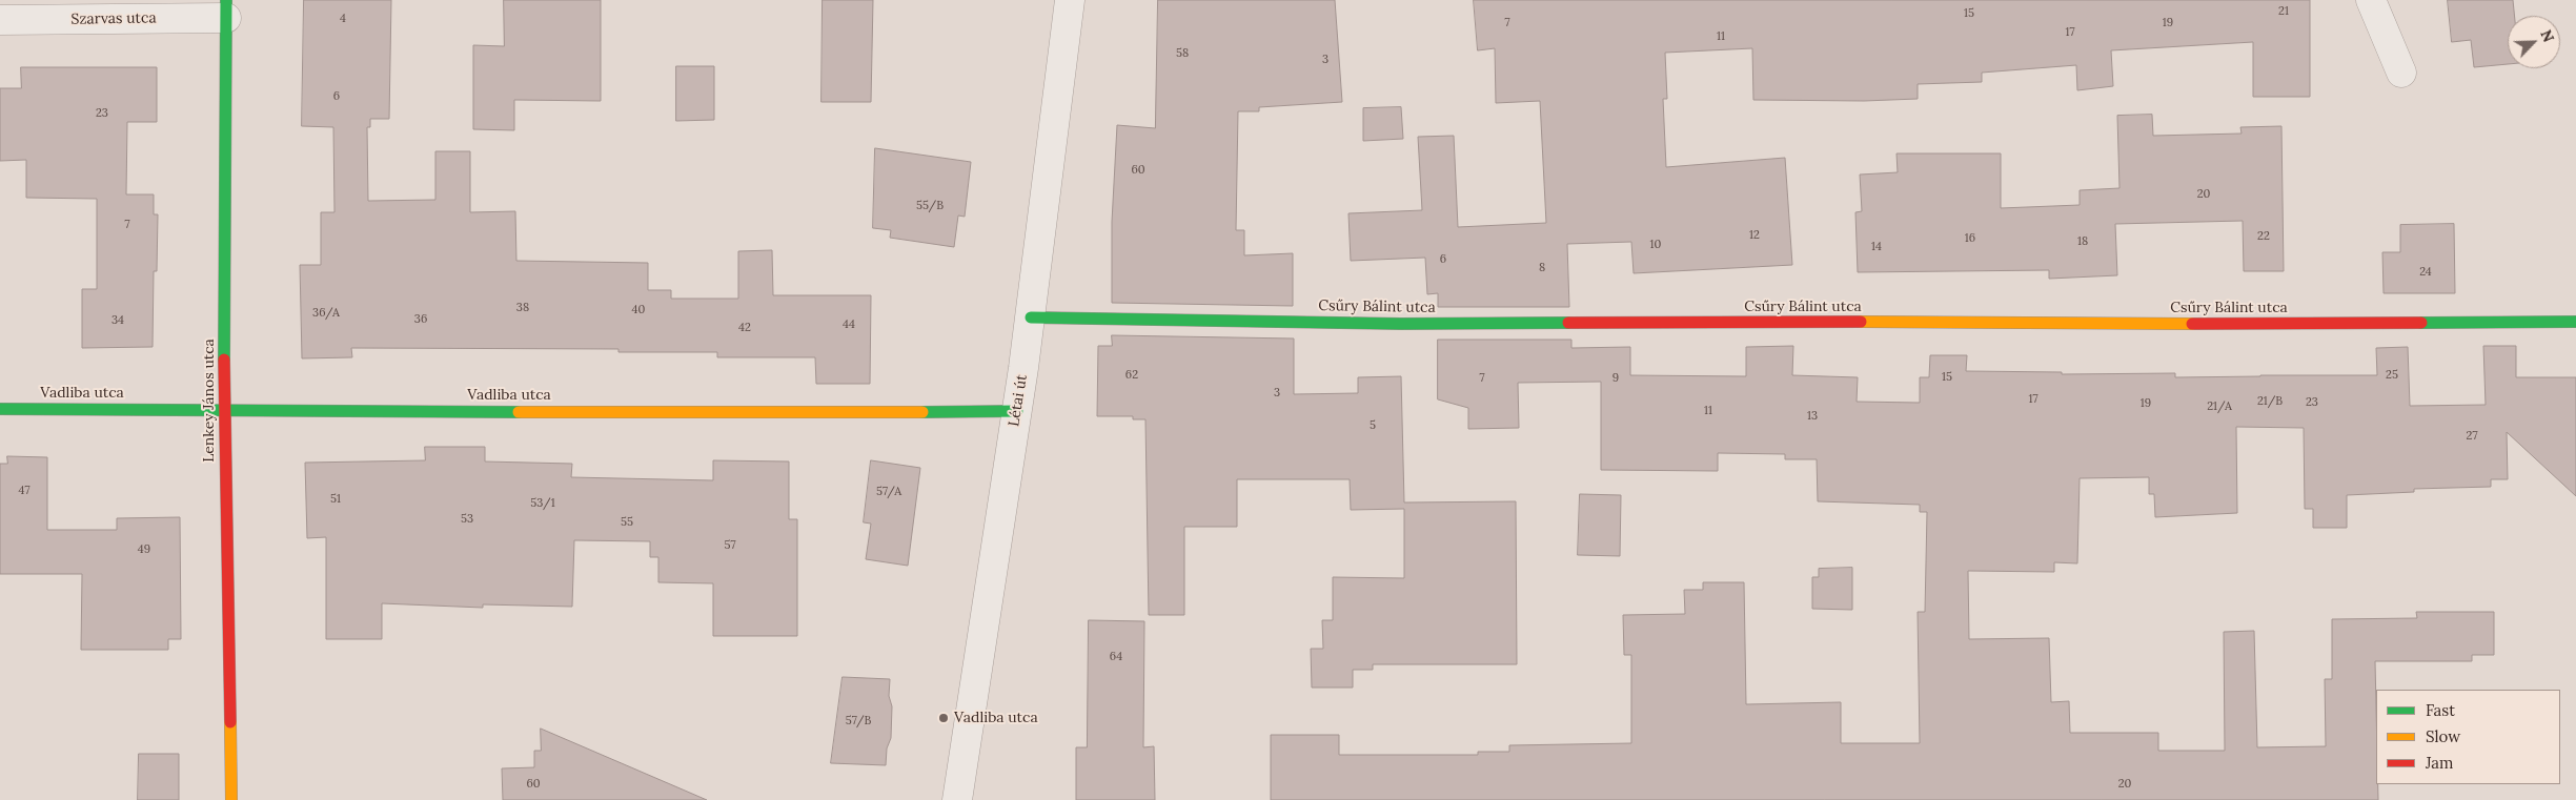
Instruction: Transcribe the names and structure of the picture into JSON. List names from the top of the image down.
{
  "streets": {
    "street": [
      "Szarvas utca",
      "Csűry Bálint utca",
      "Vadliba utca",
      "Lenkey János utca",
      "Létai út"
    ]
  },
  "crossings": [
    ["Szarvas utca", "Lenkey János utca"],
    ["Csűry Bálint utca", "Létai út"],
    ["Vadliba utca", "Lenkey János utca"],
    ["Vadliba utca", "Létai út"]
  ],
  "places": ["Vadliba utca"],
  "house_numbers": [
    "21",
    "15",
    "4",
    "7",
    "19",
    "17",
    "11",
    "58",
    "3",
    "6",
    "23",
    "60",
    "20",
    "55/B",
    "7",
    "12",
    "22",
    "16",
    "18",
    "10",
    "14",
    "6",
    "8",
    "24",
    "38",
    "40",
    "36/A",
    "36",
    "34",
    "44",
    "42",
    "62",
    "25",
    "15",
    "7",
    "9",
    "3",
    "17",
    "21/B",
    "23",
    "19",
    "21/A",
    "11",
    "13",
    "5",
    "27",
    "47",
    "57/A",
    "51",
    "53/1",
    "53",
    "55",
    "57",
    "49",
    "64",
    "57/B",
    "60",
    "20"
  ],
  "legend": ["Fast", "Slow", "Jam"],
  "north": "top right"
}
